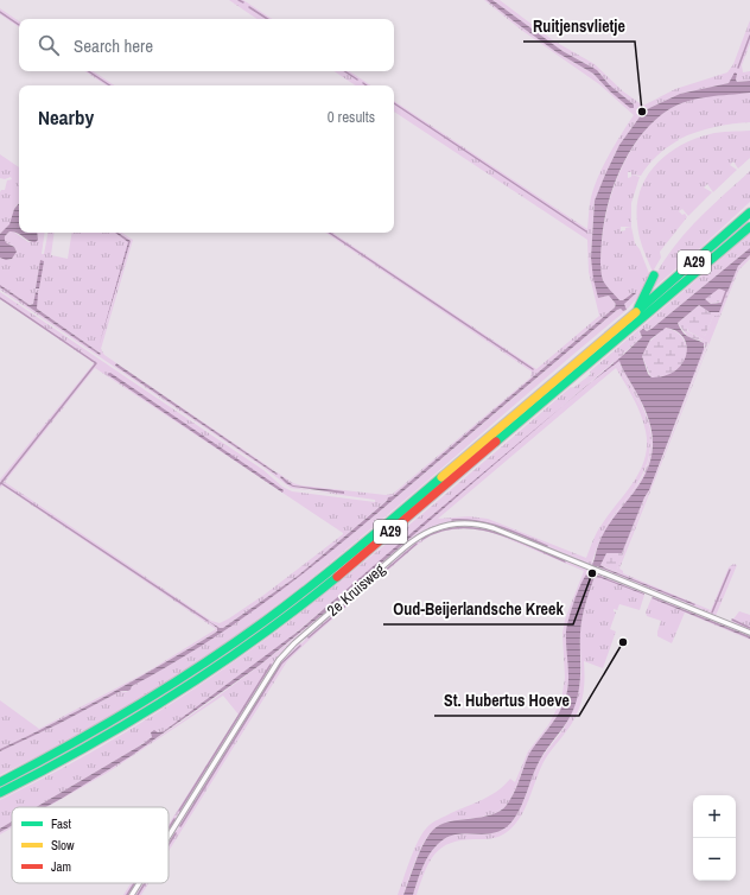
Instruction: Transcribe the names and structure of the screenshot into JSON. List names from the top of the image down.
{
  "streets": {
    "highway": ["A29"],
    "street": ["2e Kruisweg"]
  },
  "places": ["Ruitjensvlietje", "Oud-Beijerlandsche Kreek", "St. Hubertus Hoeve"],
  "legend": ["Fast", "Slow", "Jam"],
  "page": {
    "search": "Search here",
    "heading": ["Nearby", "0 results"],
    "map_buttons": ["+", "−"]
  }
}
